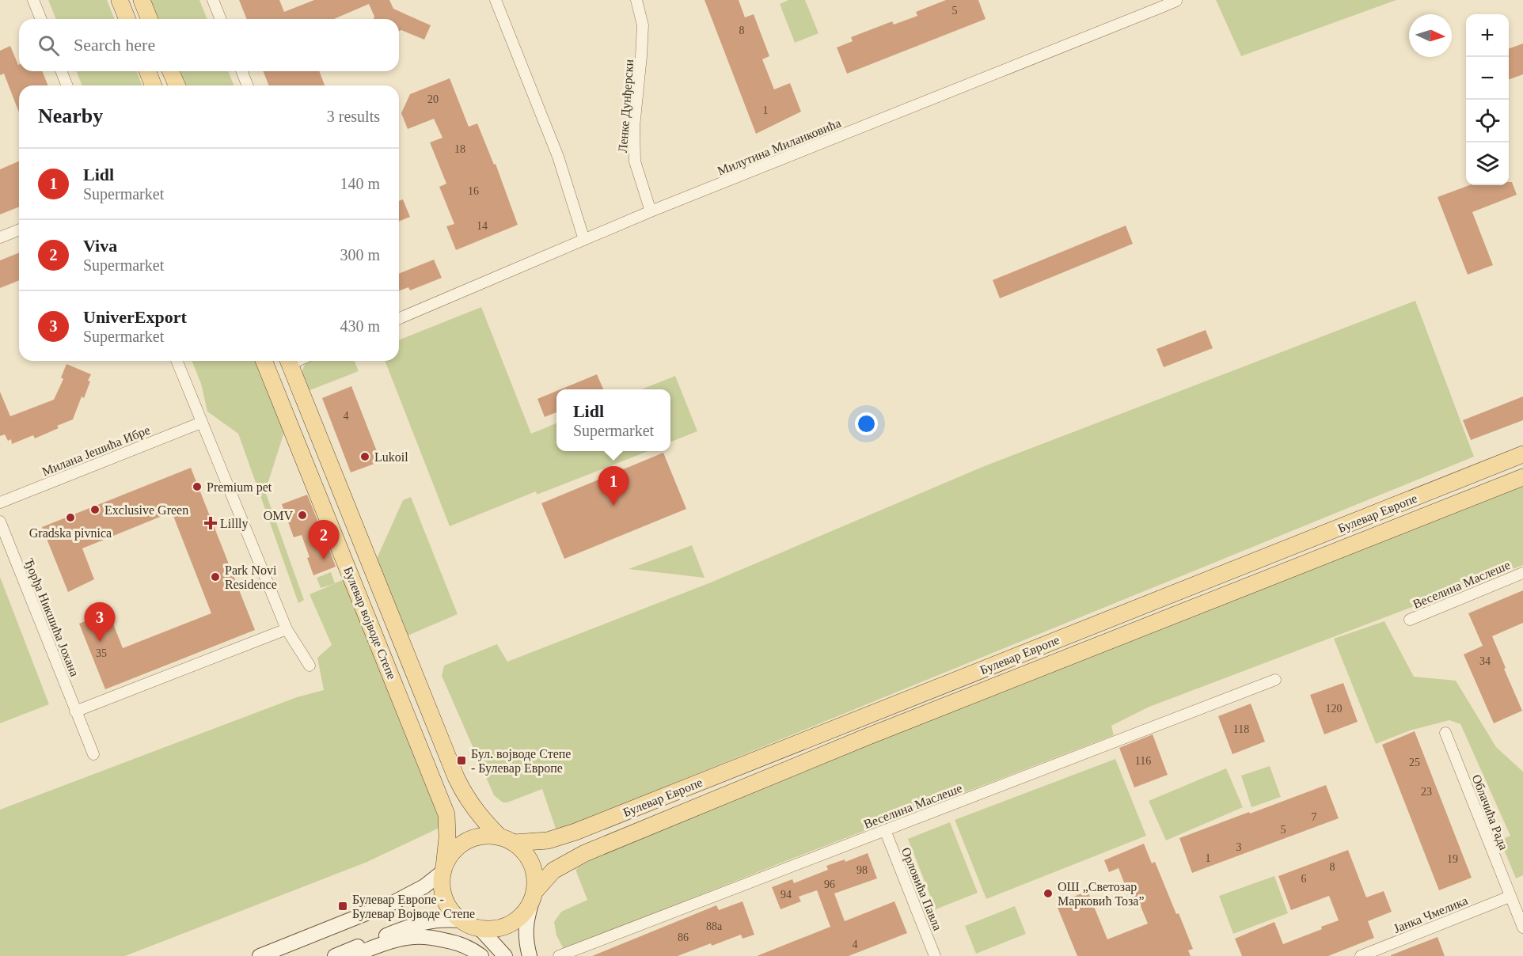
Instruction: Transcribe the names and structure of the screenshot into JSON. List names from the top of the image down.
{
  "streets": {
    "main road": ["Булевар Европе", "Булевар војводе Степе"],
    "street": [
      "Ленке Дунђерски",
      "Милутина Миланковића",
      "Милана Јешића Ибре",
      "Веселина Маслеше",
      "Ђорђа Никшића Јохана",
      "Облачића Рада",
      "Орловића Павла",
      "Јанка Чмелика"
    ]
  },
  "crossings": [
    ["Ленке Дунђерски", "Милутина Миланковића"],
    ["Булевар Европе", "Булевар војводе Степе"],
    ["Веселина Маслеше", "Орловића Павла"],
    ["Облачића Рада", "Јанка Чмелика"]
  ],
  "places": {
    "other": [
      "Lukoil",
      "Premium pet",
      "Exclusive Green",
      "OMV",
      "Gradska pivnica",
      "Park Novi Residence",
      "ОШ „Светозар Марковић Тоза”"
    ],
    "health": ["Lillly"],
    "transit": ["Бул. војводе Степе - Булевар Европе", "Булевар Европе - Булевар Војводе Степе"]
  },
  "house_numbers": [
    "5",
    "8",
    "20",
    "1",
    "18",
    "16",
    "14",
    "4",
    "35",
    "34",
    "120",
    "118",
    "116",
    "25",
    "23",
    "7",
    "5",
    "3",
    "1",
    "19",
    "8",
    "98",
    "6",
    "96",
    "94",
    "88a",
    "86",
    "4"
  ],
  "north": "right",
  "page": {
    "map_buttons": ["+", "−"],
    "search": "Search here",
    "heading": ["Nearby", "3 results"],
    "list": [
      {
        "mark": "1",
        "name": "Lidl",
        "note": "Supermarket",
        "value": "140 m"
      },
      {
        "mark": "2",
        "name": "Viva",
        "note": "Supermarket",
        "value": "300 m"
      },
      {
        "mark": "3",
        "name": "UniverExport",
        "note": "Supermarket",
        "value": "430 m"
      }
    ],
    "popup": ["Lidl", "Supermarket"],
    "pins": ["1", "2", "3"]
  }
}
